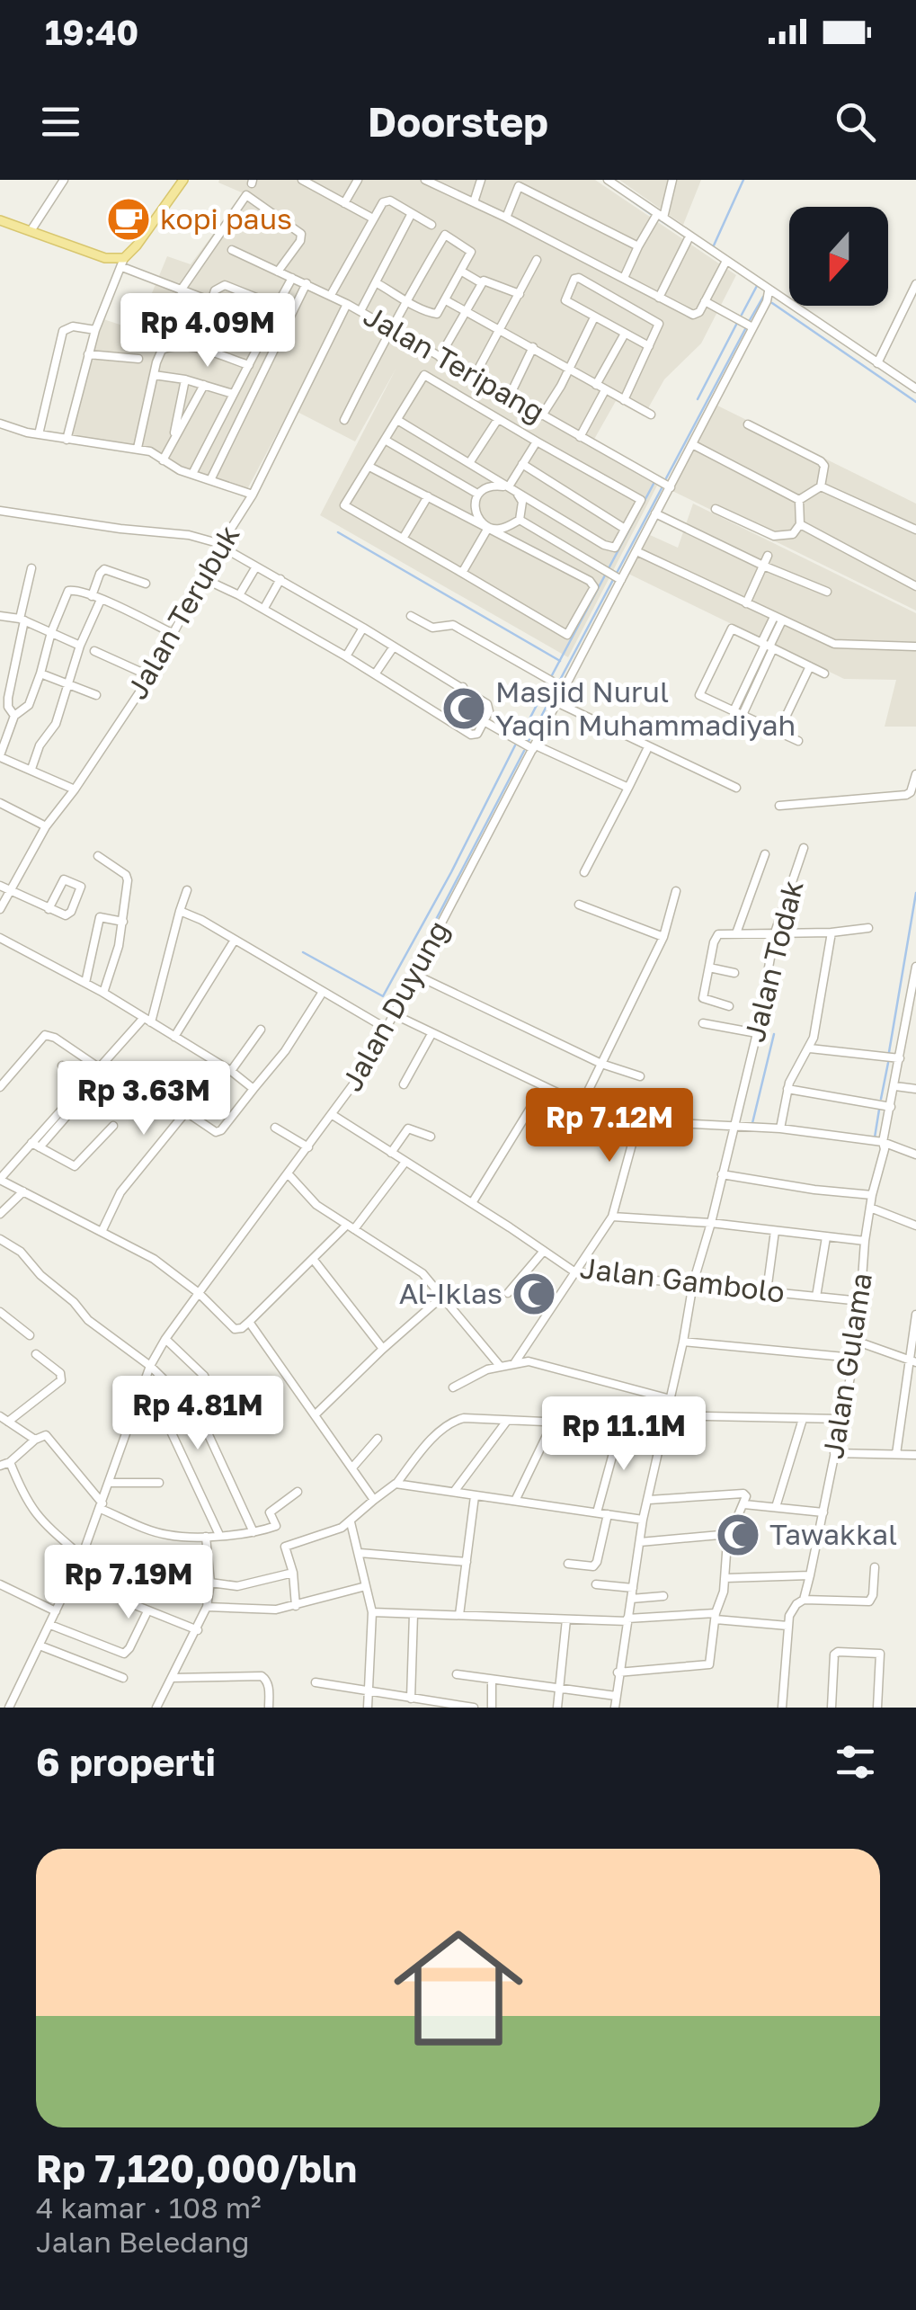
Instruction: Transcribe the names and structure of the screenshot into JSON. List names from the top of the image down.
{
  "streets": {
    "street": [
      "Jalan Teripang",
      "Jalan Terubuk",
      "Jalan Todak",
      "Jalan Duyung",
      "Jalan Gambolo",
      "Jalan Gulama"
    ]
  },
  "crossings": [
    ["Jalan Teripang", "Jalan Terubuk"],
    ["Jalan Teripang", "Jalan Duyung"],
    ["Jalan Todak", "Jalan Gambolo"],
    ["Jalan Duyung", "Jalan Gambolo"],
    ["Jalan Gambolo", "Jalan Gulama"]
  ],
  "places": {
    "cafe": ["kopi paus"],
    "mosque": ["Masjid Nurul Yaqin Muhammadiyah", "Al-Iklas", "Tawakkal"]
  },
  "north": "bottom",
  "page": {
    "status": "19:40",
    "header": "Doorstep",
    "price": [
      "Rp 4.09M",
      "Rp 3.63M",
      "Rp 7.12M",
      "Rp 4.81M",
      "Rp 11.1M",
      "Rp 7.19M"
    ],
    "heading": "6 properti",
    "list": [
      {
        "name": "Rp 7,120,000/bln",
        "note": "4 kamar · 108 m² · Jalan Beledang"
      }
    ]
  }
}
